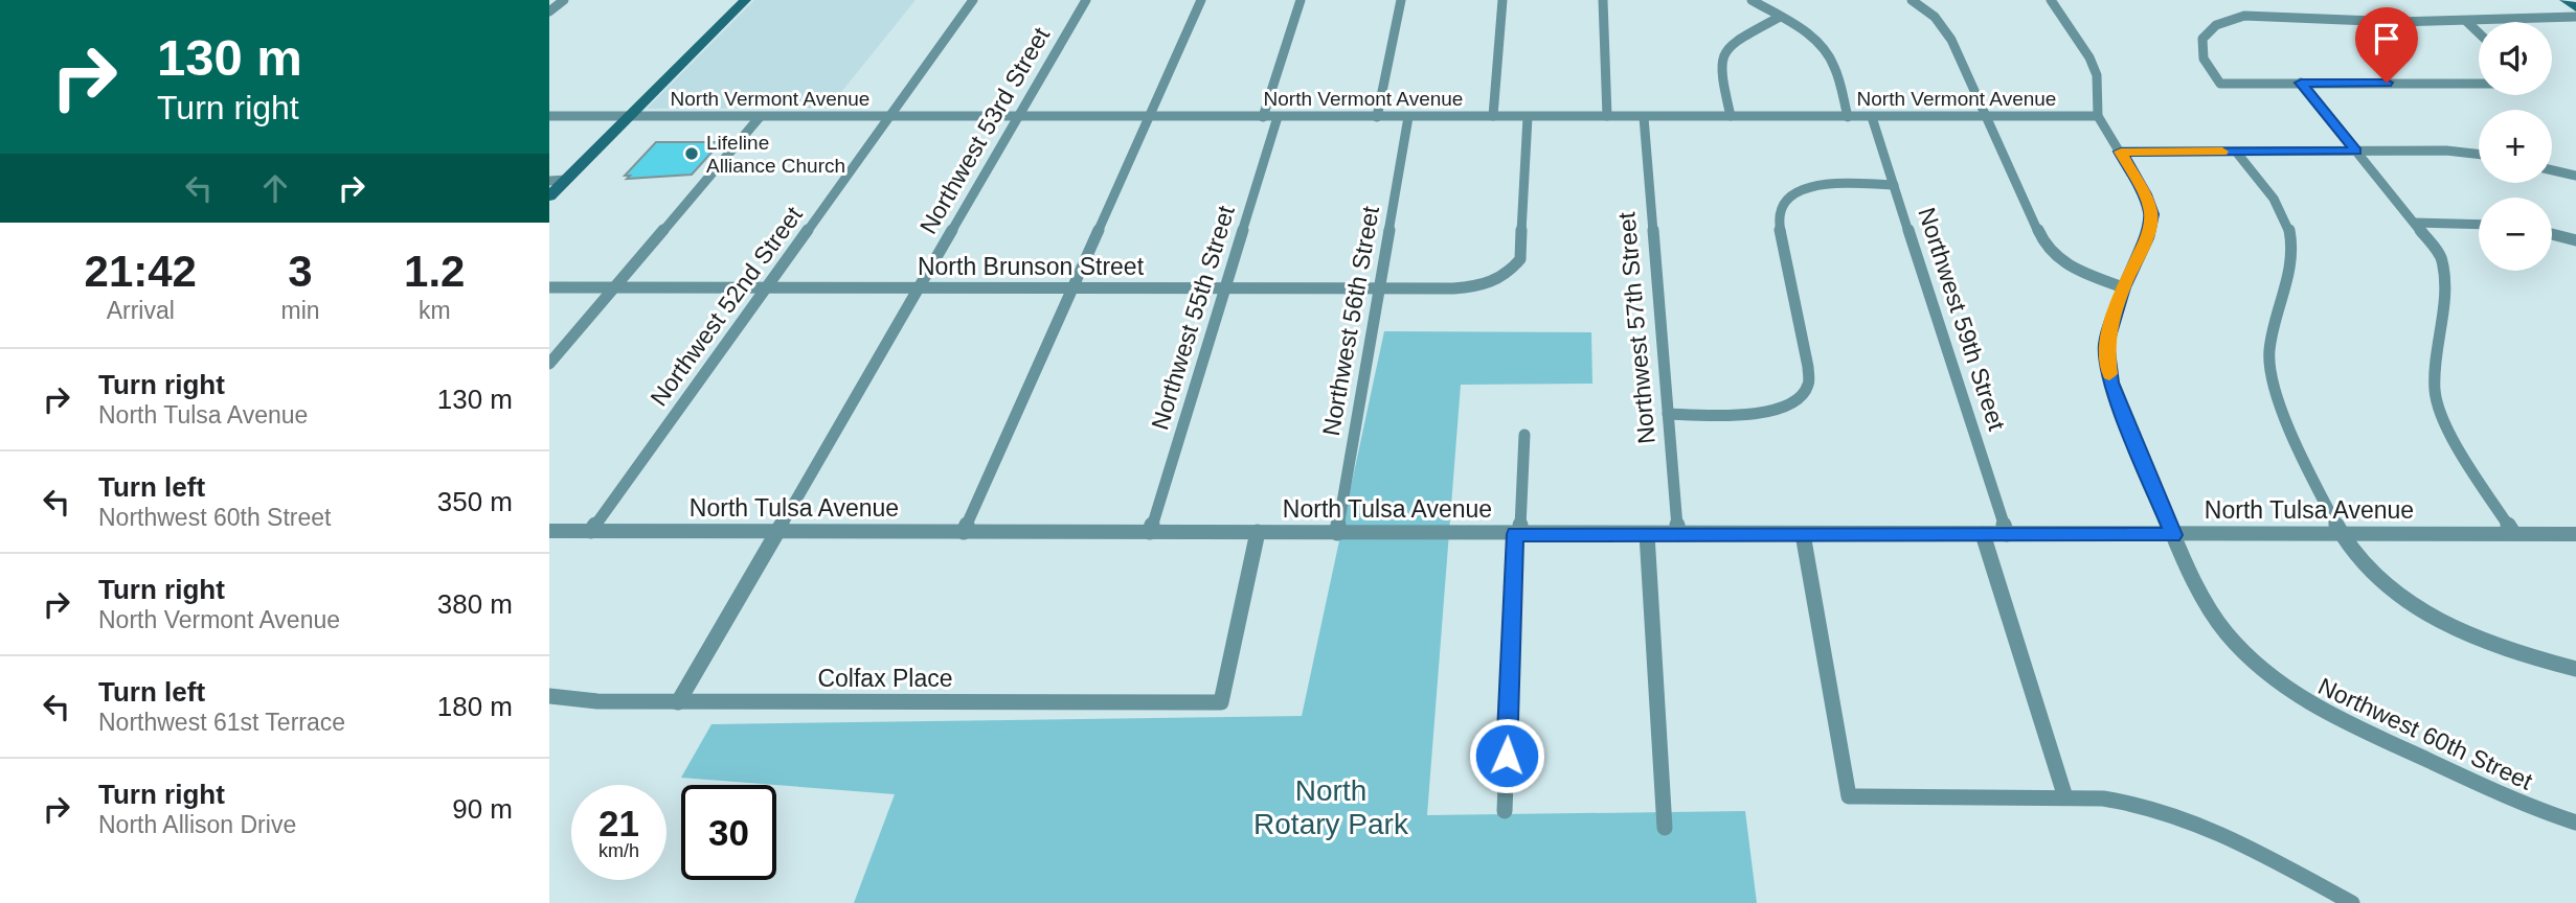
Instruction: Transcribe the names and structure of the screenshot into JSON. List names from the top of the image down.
{
  "streets": {
    "street": [
      "North Vermont Avenue",
      "Northwest 53rd Street",
      "North Brunson Street",
      "Northwest 52nd Street",
      "Northwest 55th Street",
      "Northwest 59th Street",
      "Northwest 56th Street",
      "Northwest 57th Street",
      "North Tulsa Avenue",
      "Colfax Place",
      "Northwest 60th Street"
    ]
  },
  "crossings": [
    ["North Vermont Avenue", "Northwest 53rd Street"],
    ["North Vermont Avenue", "North Brunson Street"],
    ["North Vermont Avenue", "Northwest 52nd Street"],
    ["North Vermont Avenue", "Northwest 55th Street"],
    ["North Vermont Avenue", "Northwest 59th Street"],
    ["North Vermont Avenue", "Northwest 56th Street"],
    ["North Vermont Avenue", "Northwest 57th Street"],
    ["North Vermont Avenue", "Northwest 60th Street"],
    ["Northwest 53rd Street", "North Brunson Street"],
    ["Northwest 53rd Street", "North Tulsa Avenue"],
    ["Northwest 53rd Street", "Colfax Place"],
    ["North Brunson Street", "Northwest 52nd Street"],
    ["North Brunson Street", "Northwest 55th Street"],
    ["North Brunson Street", "Northwest 56th Street"],
    ["Northwest 52nd Street", "North Tulsa Avenue"],
    ["Northwest 55th Street", "North Tulsa Avenue"],
    ["Northwest 59th Street", "North Tulsa Avenue"],
    ["Northwest 56th Street", "North Tulsa Avenue"],
    ["Northwest 57th Street", "North Tulsa Avenue"],
    ["North Tulsa Avenue", "Colfax Place"],
    ["North Tulsa Avenue", "Northwest 60th Street"]
  ],
  "parks": ["North Rotary Park"],
  "places": ["Lifeline Alliance Church"],
  "page": {
    "turn": ["130 m", "Turn right"],
    "map_buttons": ["+", "−"],
    "eta": [
      "21:42",
      "Arrival",
      "3",
      "min",
      "1.2",
      "km"
    ],
    "list": [
      {
        "name": "Turn right",
        "note": "North Tulsa Avenue",
        "value": "130 m"
      },
      {
        "name": "Turn left",
        "note": "Northwest 60th Street",
        "value": "350 m"
      },
      {
        "name": "Turn right",
        "note": "North Vermont Avenue",
        "value": "380 m"
      },
      {
        "name": "Turn left",
        "note": "Northwest 61st Terrace",
        "value": "180 m"
      },
      {
        "name": "Turn right",
        "note": "North Allison Drive",
        "value": "90 m"
      }
    ],
    "speed": "21 km/h",
    "limit": "30"
  }
}
